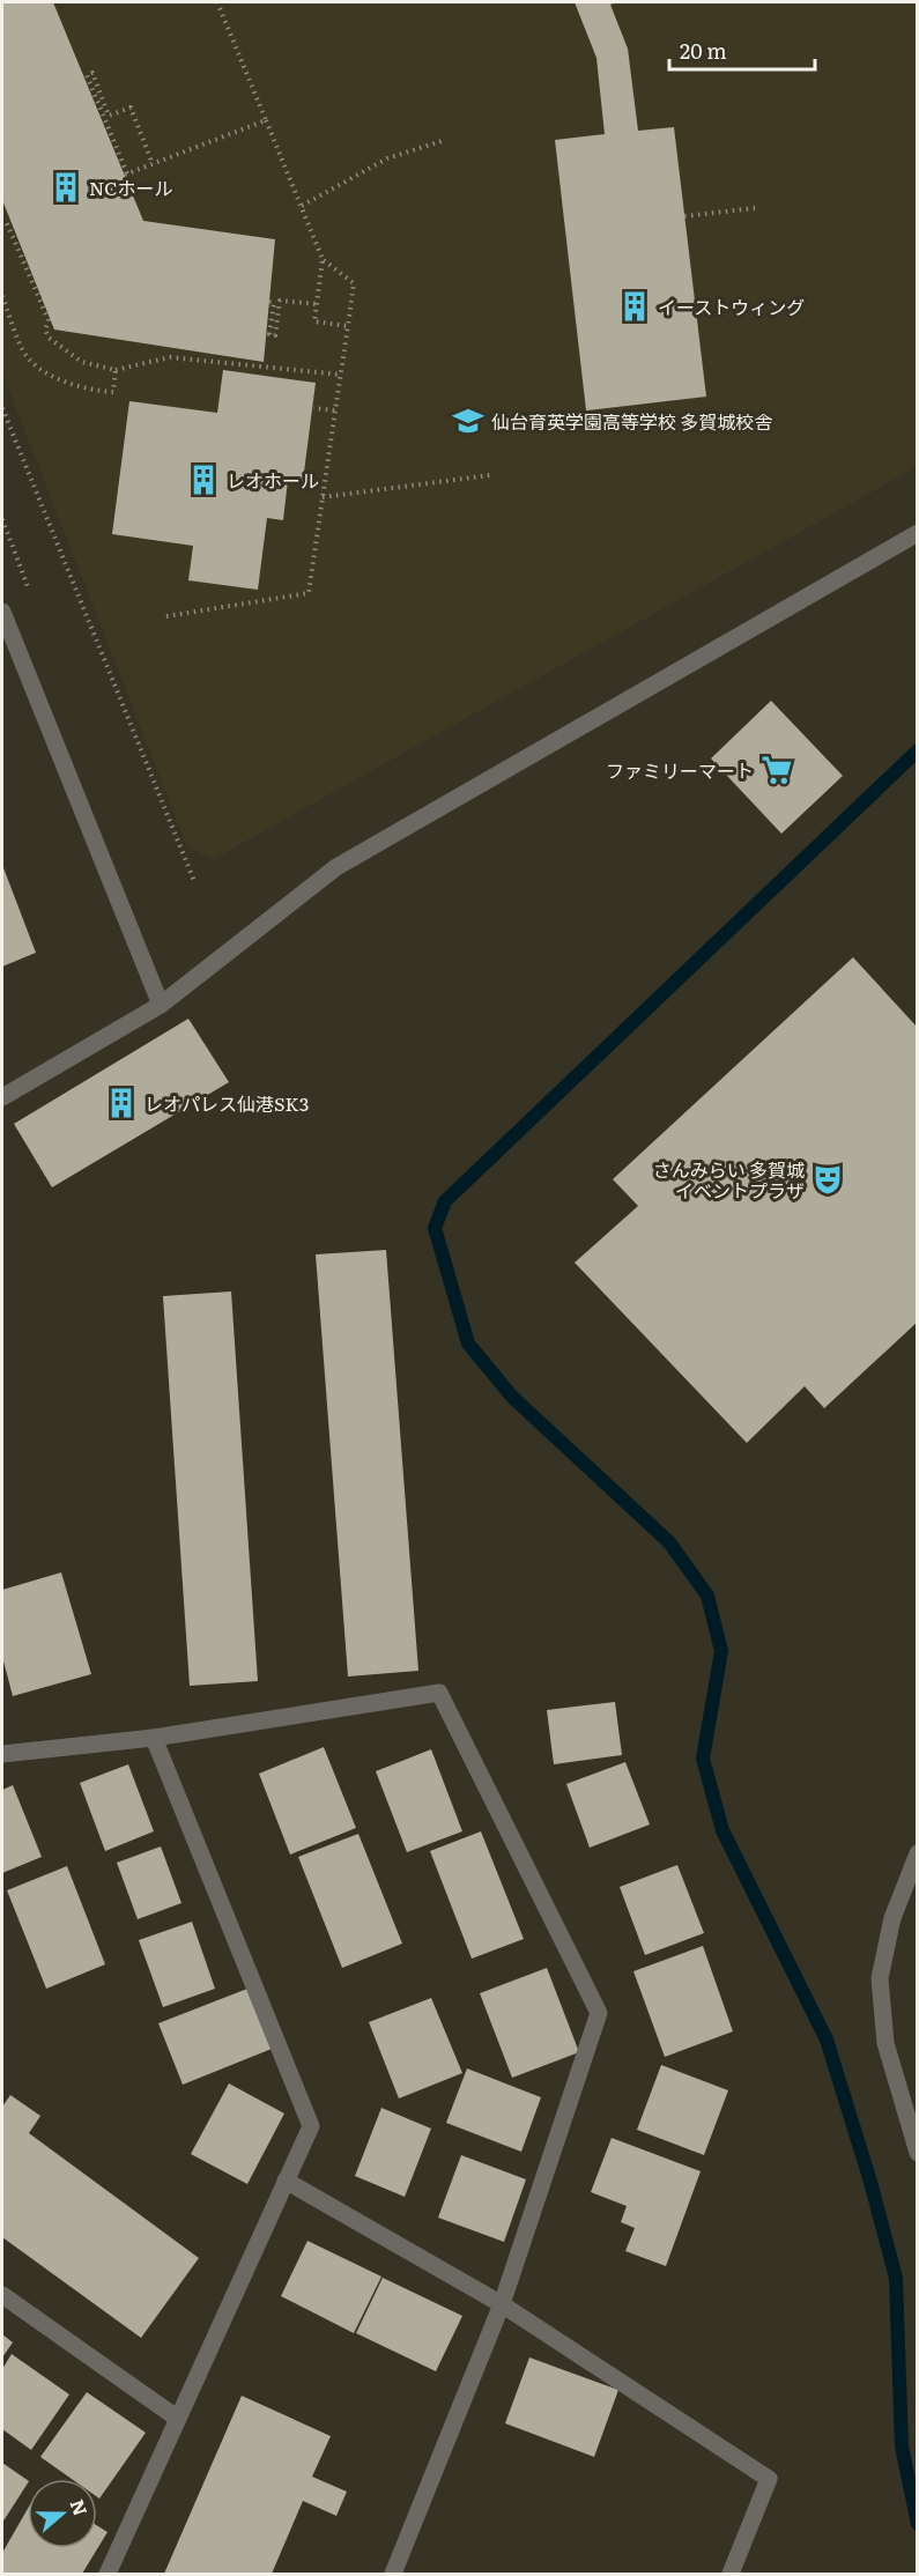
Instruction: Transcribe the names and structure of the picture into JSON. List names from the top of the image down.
{
  "places": {
    "building": [
      "NCホール",
      "イーストウィング",
      "レオホール",
      "レオパレス仙港SK3"
    ],
    "school or university": ["仙台育英学園高等学校 多賀城校舎"],
    "supermarket": ["ファミリーマート"],
    "theatre": ["さんみらい 多賀城 イベントプラザ"]
  },
  "scale_bar": "20 m",
  "north": "right"
}
